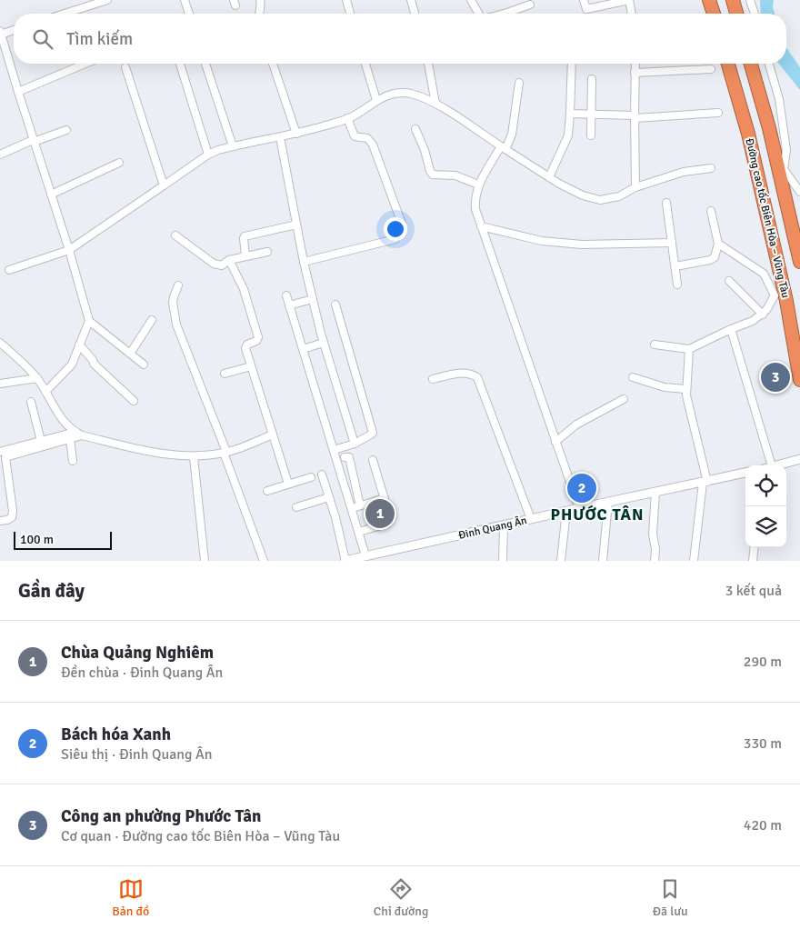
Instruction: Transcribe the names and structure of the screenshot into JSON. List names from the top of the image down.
{
  "streets": {
    "highway": ["Đường cao tốc Biên Hòa – Vũng Tàu"],
    "street": ["Đinh Quang Ân"]
  },
  "districts": ["PHƯỚC TÂN"],
  "scale_bar": "100 m",
  "page": {
    "search": "Tìm kiếm",
    "pins": ["3", "2", "1"],
    "scale": "100 m",
    "heading": ["Gần đây", "3 kết quả"],
    "list": [
      {
        "mark": "1",
        "name": "Chùa Quảng Nghiêm",
        "note": "Đền chùa · Đinh Quang Ân",
        "value": "290 m"
      },
      {
        "mark": "2",
        "name": "Bách hóa Xanh",
        "note": "Siêu thị · Đinh Quang Ân",
        "value": "330 m"
      },
      {
        "mark": "3",
        "name": "Công an phường Phước Tân",
        "note": "Cơ quan · Đường cao tốc Biên Hòa – Vũng Tàu",
        "value": "420 m"
      }
    ],
    "nav": ["Bản đồ", "Chỉ đường", "Đã lưu"]
  }
}
